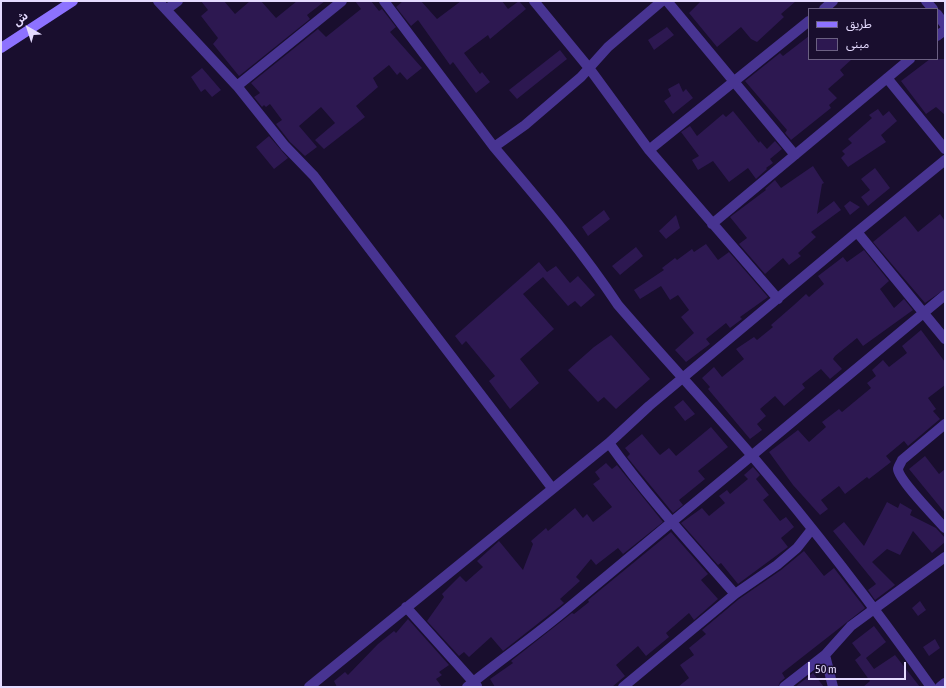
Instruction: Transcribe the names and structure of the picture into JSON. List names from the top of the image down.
{
  "legend": ["طريق", "مبنى"],
  "scale_bar": "50 m",
  "north": "top left"
}
